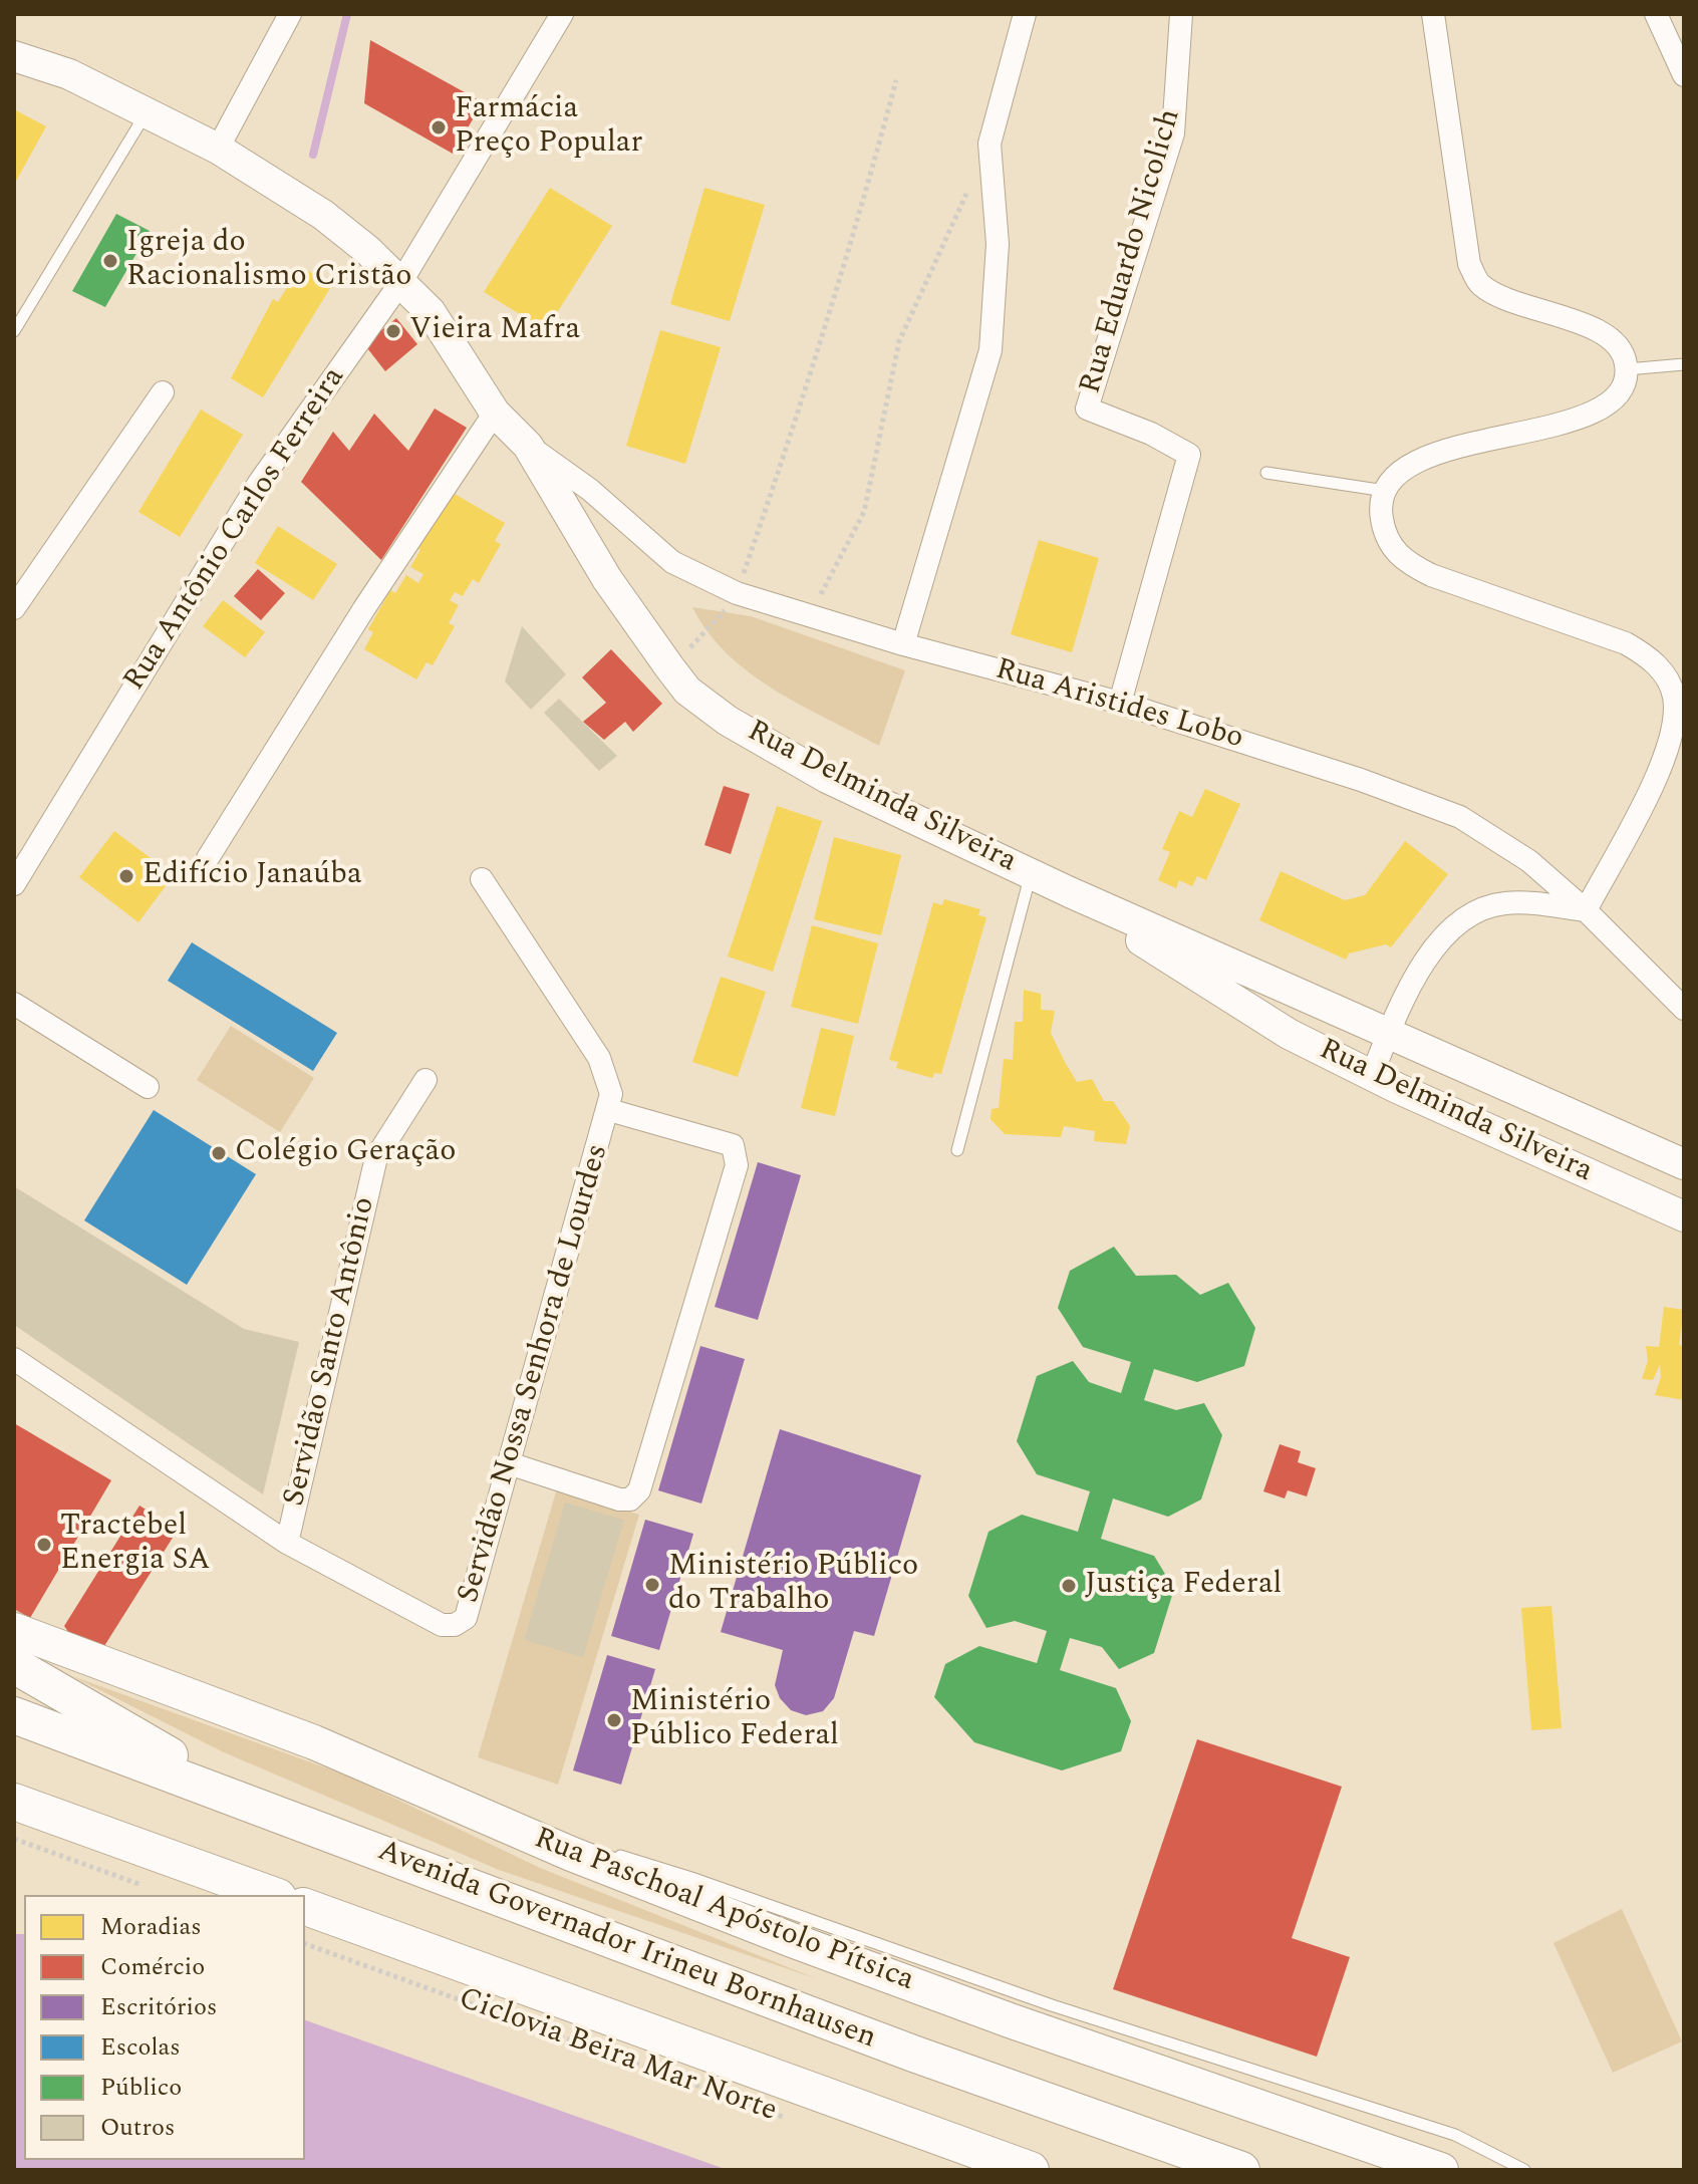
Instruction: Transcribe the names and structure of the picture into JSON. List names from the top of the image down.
{
  "streets": {
    "highway": ["Avenida Governador Irineu Bornhausen"],
    "main road": ["Rua Delminda Silveira", "Rua Paschoal Apóstolo Pítsica"],
    "street": [
      "Rua Eduardo Nicolich",
      "Rua Antônio Carlos Ferreira",
      "Rua Aristides Lobo",
      "Servidão Santo Antônio",
      "Servidão Nossa Senhora de Lourdes"
    ],
    "path": ["Ciclovia Beira Mar Norte"]
  },
  "crossings": [
    ["Rua Eduardo Nicolich", "Rua Aristides Lobo"],
    ["Rua Antônio Carlos Ferreira", "Rua Delminda Silveira"],
    ["Rua Aristides Lobo", "Rua Delminda Silveira"],
    ["Servidão Santo Antônio", "Servidão Nossa Senhora de Lourdes"]
  ],
  "places": [
    "Farmácia Preço Popular",
    "Igreja do Racionalismo Cristão",
    "Vieira Mafra",
    "Edifício Janaúba",
    "Colégio Geração",
    "Tractebel Energia SA",
    "Ministério Público do Trabalho",
    "Justiça Federal",
    "Ministério Público Federal"
  ],
  "legend": [
    "Moradias",
    "Comércio",
    "Escritórios",
    "Escolas",
    "Público",
    "Outros"
  ]
}
